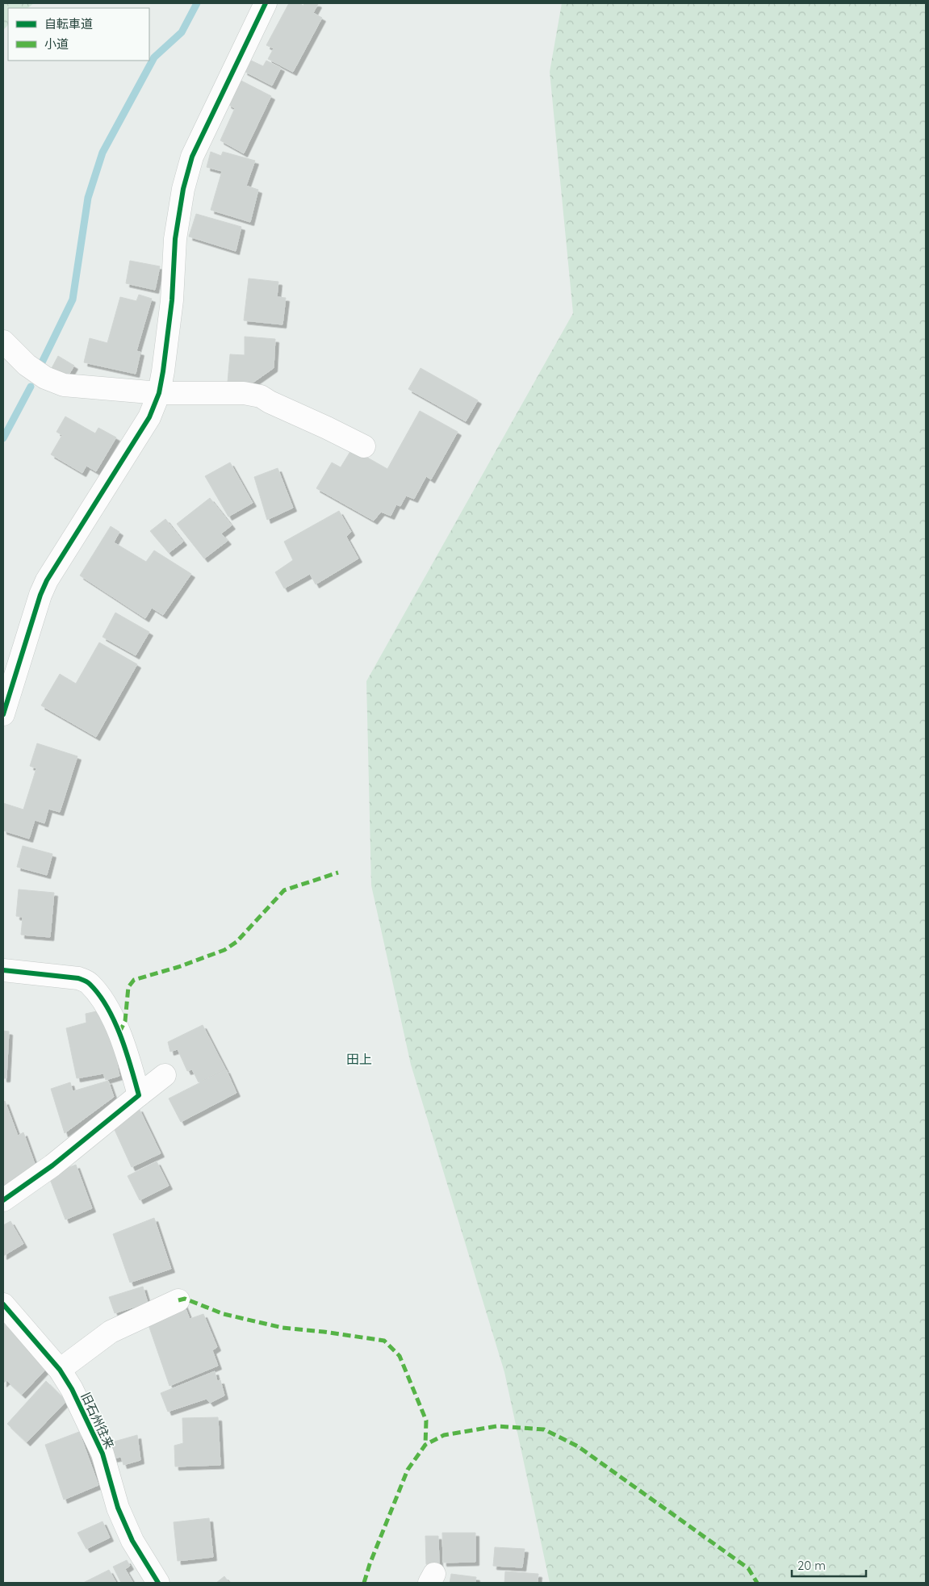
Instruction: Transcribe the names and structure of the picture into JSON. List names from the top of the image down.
{
  "streets": {
    "street": ["旧石州往来"]
  },
  "districts": ["田上"],
  "legend": ["自転車道", "小道"],
  "scale_bar": "20 m"
}
